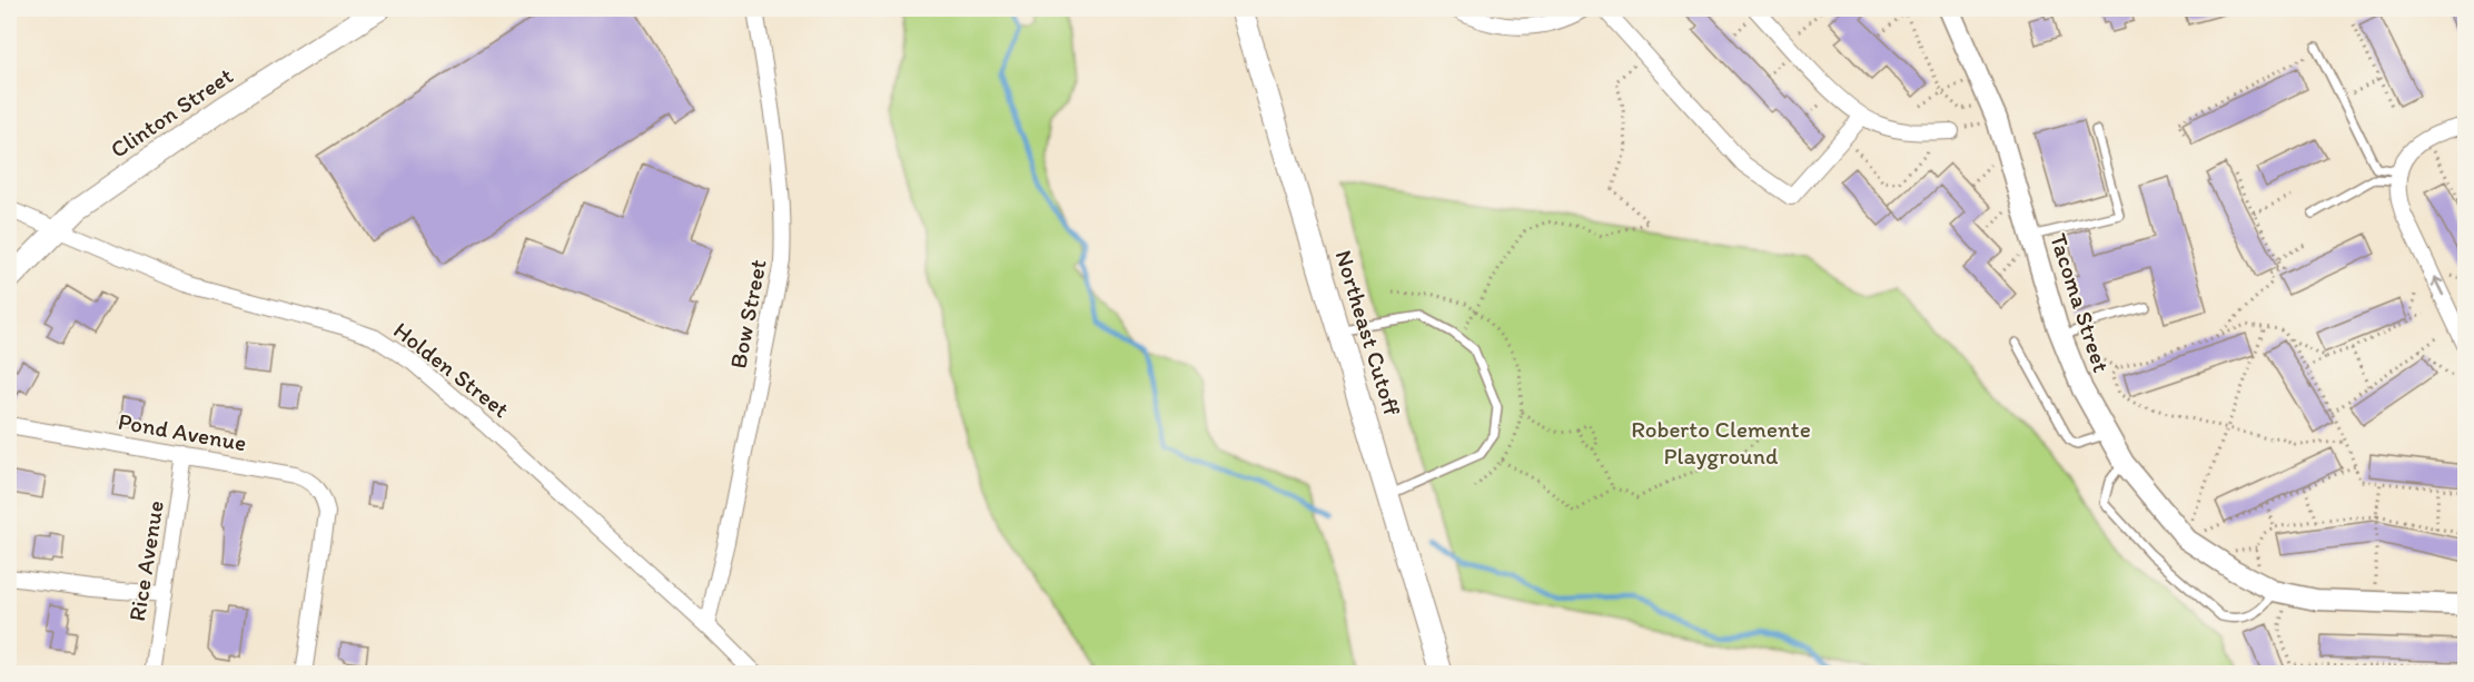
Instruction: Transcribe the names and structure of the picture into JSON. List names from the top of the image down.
{
  "streets": {
    "main road": ["Clinton Street", "Northeast Cutoff"],
    "street": [
      "Tacoma Street",
      "Bow Street",
      "Holden Street",
      "Pond Avenue",
      "Rice Avenue"
    ]
  },
  "crossings": [
    ["Clinton Street", "Holden Street"],
    ["Bow Street", "Holden Street"],
    ["Pond Avenue", "Rice Avenue"]
  ],
  "parks": ["Roberto Clemente Playground"]
}
